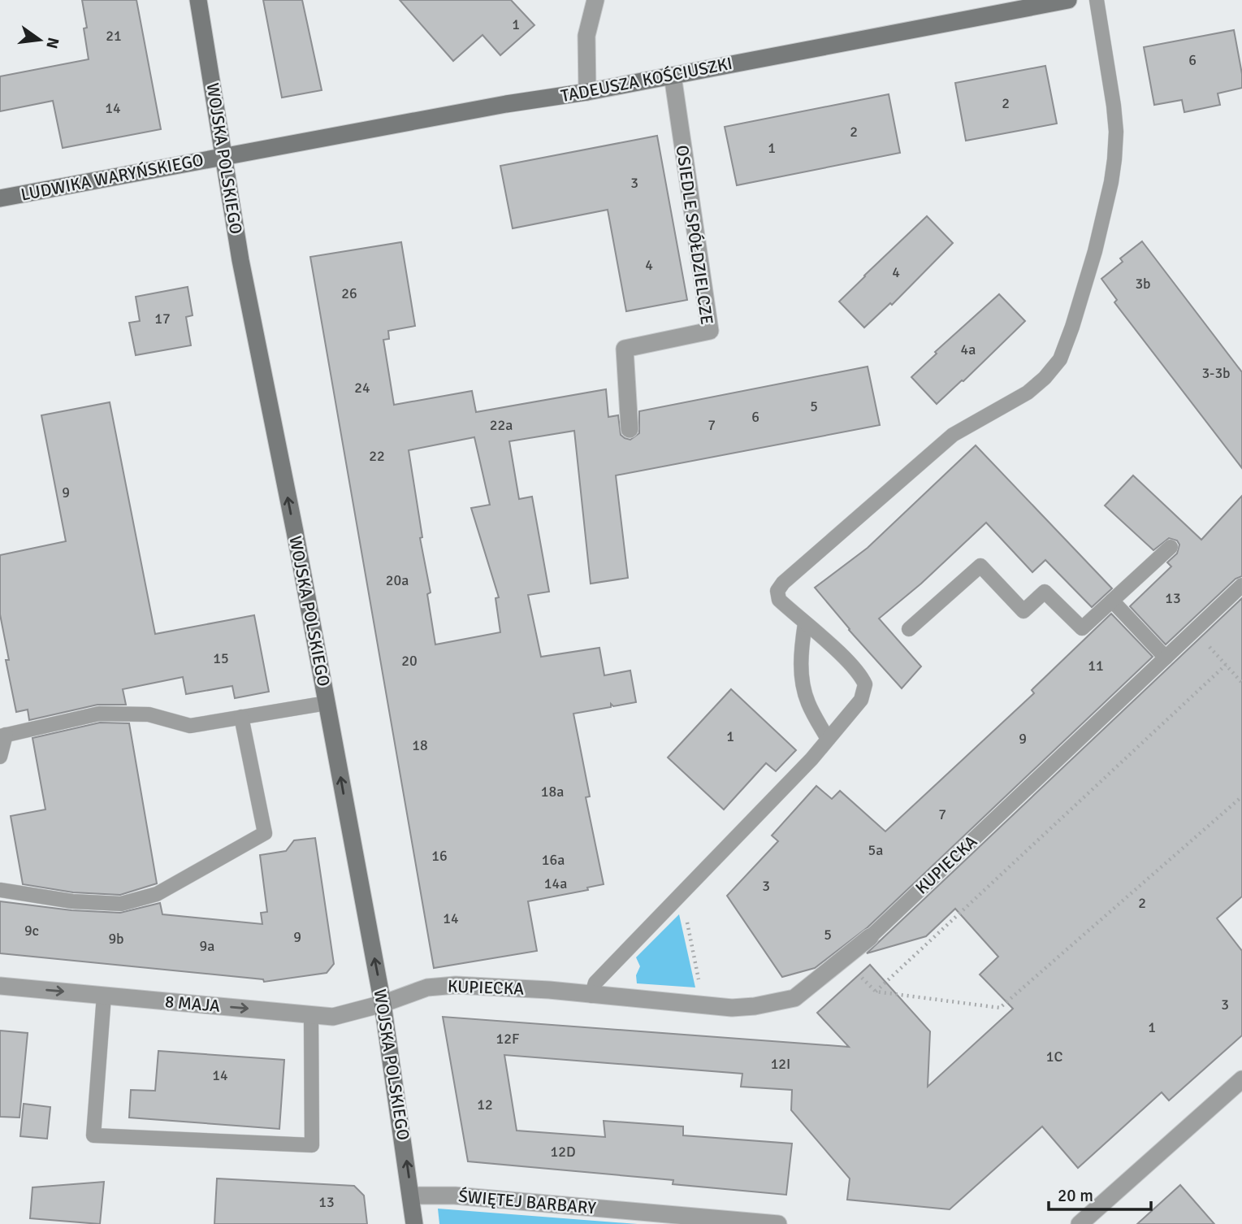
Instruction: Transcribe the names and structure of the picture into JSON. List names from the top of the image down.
{
  "streets": {
    "street": [
      "TADEUSZA KOŚCIUSZKI",
      "WOJSKA POLSKIEGO",
      "LUDWIKA WARYŃSKIEGO",
      "OSIEDLE SPÓŁDZIELCZE",
      "KUPIECKA",
      "8 MAJA",
      "ŚWIĘTEJ BARBARY"
    ]
  },
  "crossings": [
    ["TADEUSZA KOŚCIUSZKI", "WOJSKA POLSKIEGO"],
    ["TADEUSZA KOŚCIUSZKI", "LUDWIKA WARYŃSKIEGO"],
    ["TADEUSZA KOŚCIUSZKI", "OSIEDLE SPÓŁDZIELCZE"],
    ["WOJSKA POLSKIEGO", "LUDWIKA WARYŃSKIEGO"],
    ["WOJSKA POLSKIEGO", "KUPIECKA"],
    ["WOJSKA POLSKIEGO", "8 MAJA"],
    ["WOJSKA POLSKIEGO", "ŚWIĘTEJ BARBARY"],
    ["KUPIECKA", "8 MAJA"]
  ],
  "one_way": ["WOJSKA POLSKIEGO", "8 MAJA"],
  "house_numbers": [
    "1",
    "21",
    "6",
    "2",
    "14",
    "2",
    "1",
    "3",
    "4",
    "4",
    "3b",
    "26",
    "17",
    "4a",
    "3-3b",
    "24",
    "5",
    "6",
    "22a",
    "7",
    "22",
    "9",
    "20a",
    "13",
    "15",
    "20",
    "11",
    "1",
    "9",
    "18",
    "18a",
    "7",
    "5a",
    "16",
    "16a",
    "14a",
    "3",
    "2",
    "14",
    "9c",
    "5",
    "9",
    "9b",
    "9a",
    "3",
    "1",
    "12F",
    "1C",
    "12I",
    "14",
    "12",
    "12D",
    "13"
  ],
  "scale_bar": "20 m",
  "north": "right"
}
